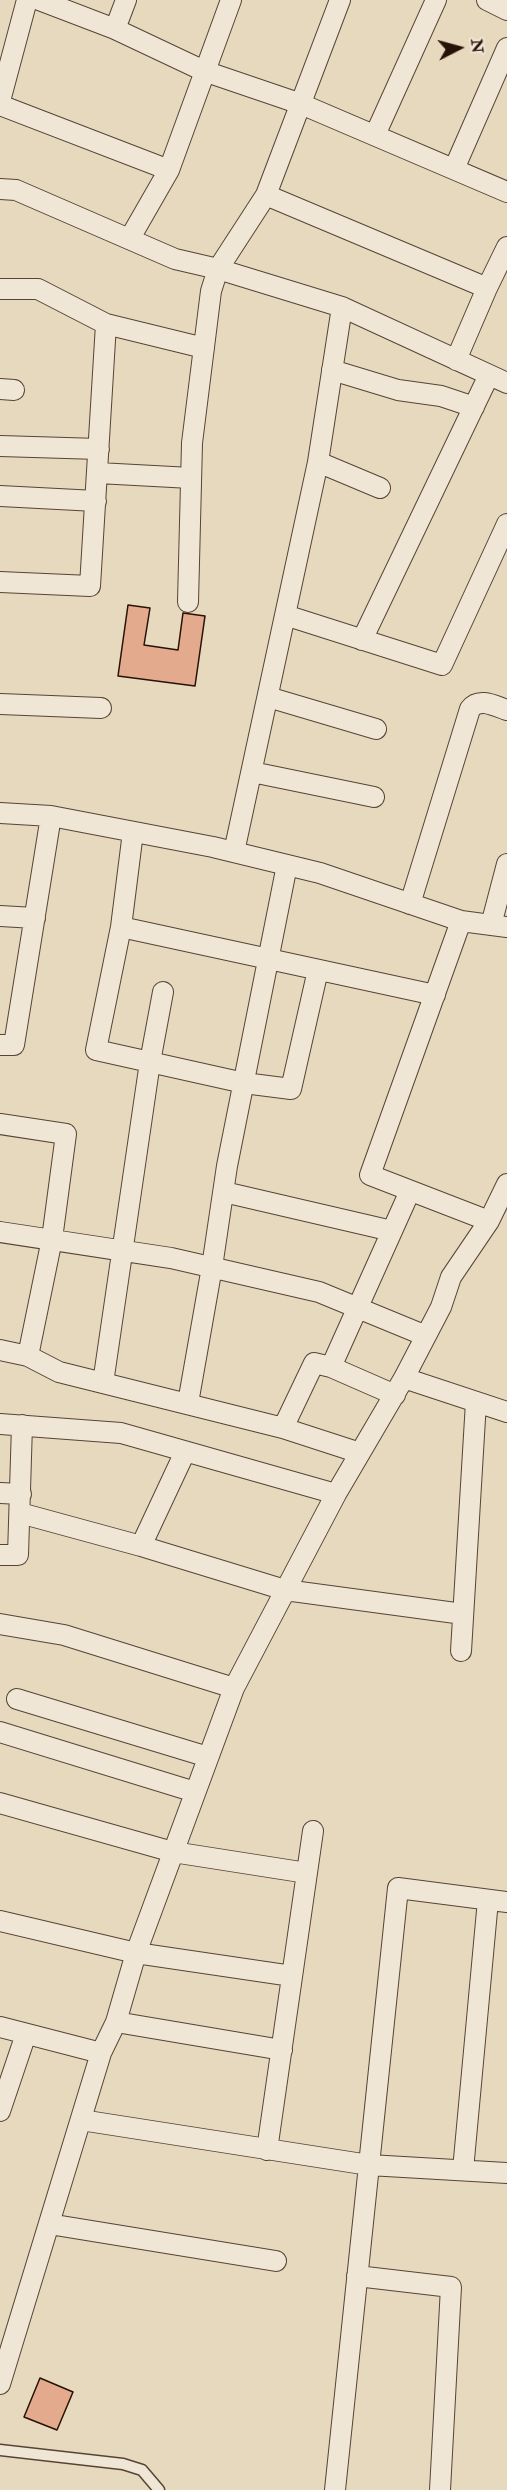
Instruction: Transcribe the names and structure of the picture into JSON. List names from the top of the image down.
{
  "north": "right"
}
